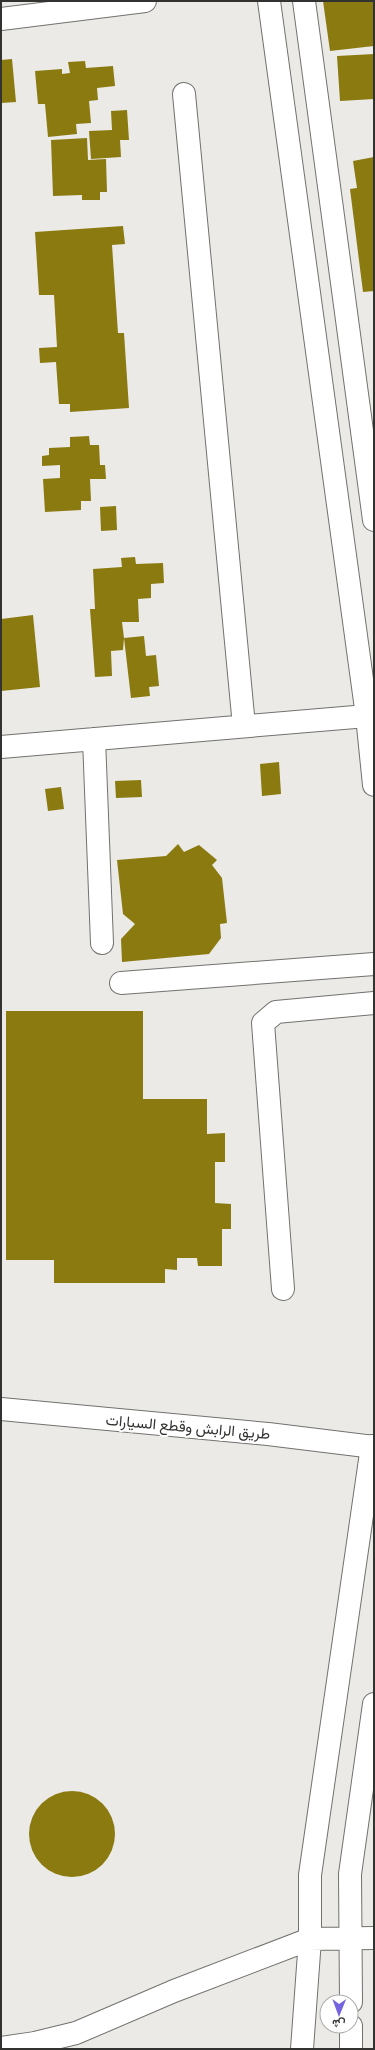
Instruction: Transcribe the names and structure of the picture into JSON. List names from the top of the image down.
{
  "streets": {
    "street": ["طريق الرابش وقطع السيارات"]
  },
  "north": "bottom"
}
